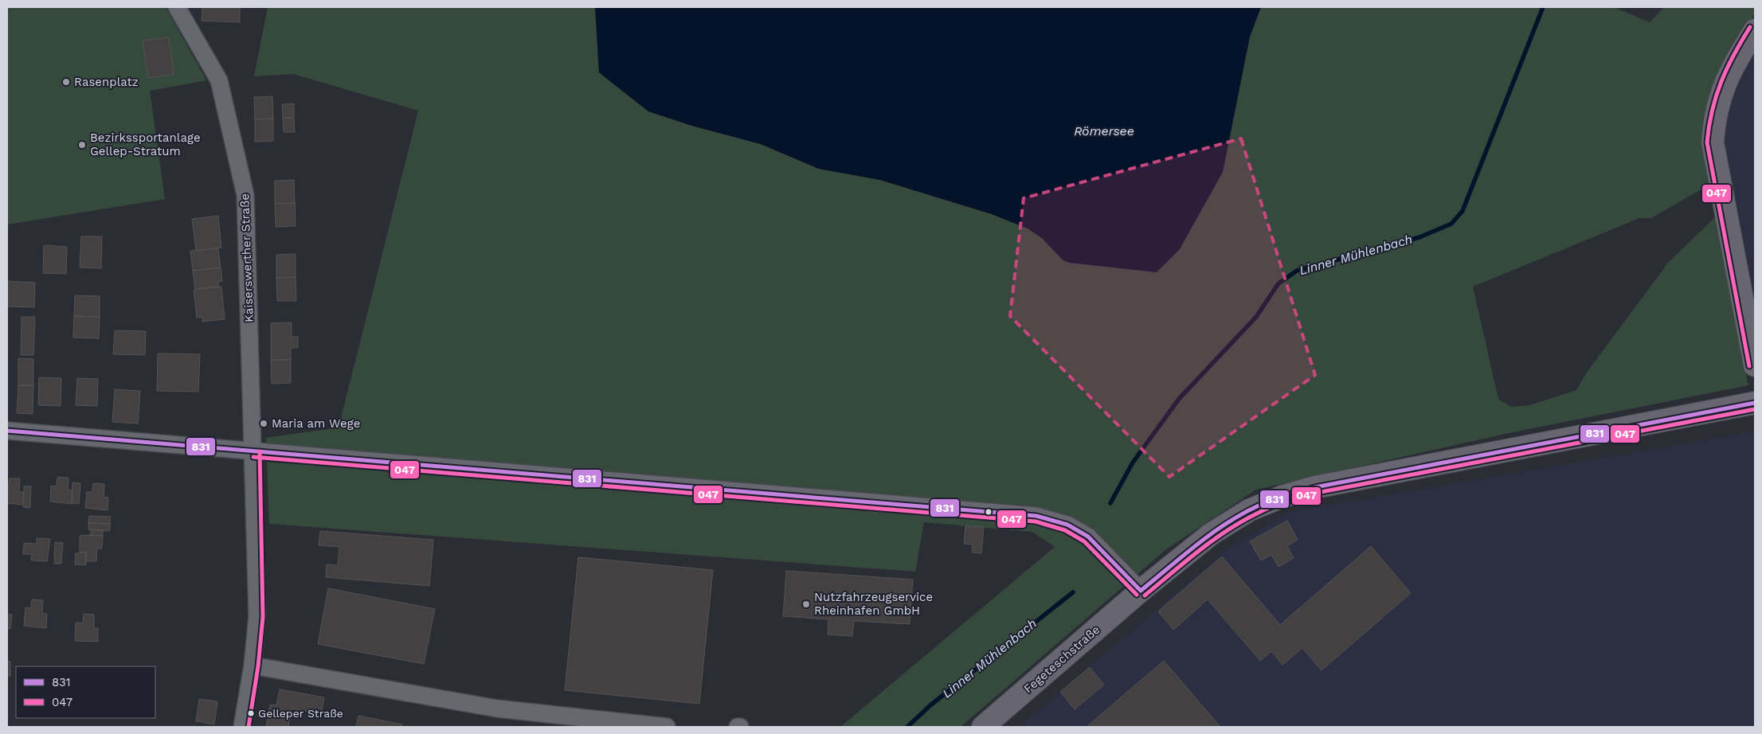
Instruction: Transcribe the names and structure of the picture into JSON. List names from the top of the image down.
{
  "streets": {
    "main road": ["Fegeteschstraße"],
    "street": ["Kaiserswerther Straße"]
  },
  "water": ["Römersee", "Linner Mühlenbach"],
  "places": [
    "Rasenplatz",
    "Bezirkssportanlage Gellep-Stratum",
    "Maria am Wege",
    "Nutzfahrzeugservice Rheinhafen GmbH",
    "Gelleper Straße"
  ],
  "lines": ["transit line 047", "transit line 831"],
  "legend": ["831", "047"]
}
